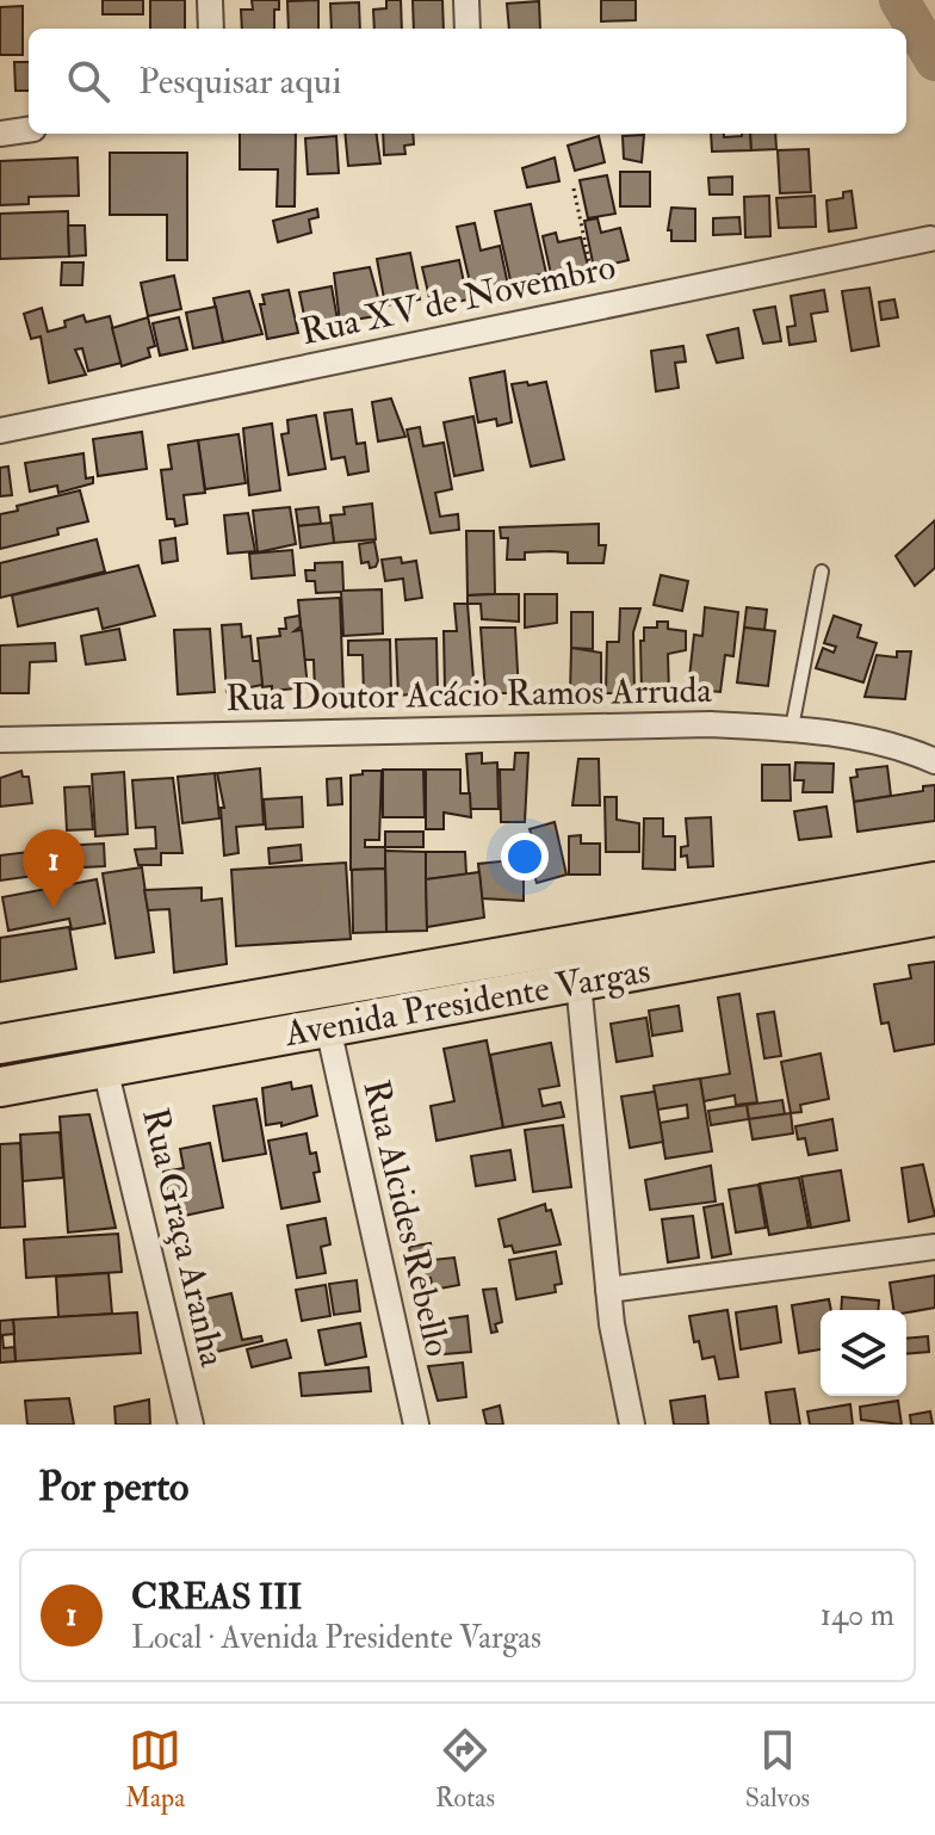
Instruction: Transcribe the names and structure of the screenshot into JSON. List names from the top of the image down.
{
  "streets": {
    "main road": ["Avenida Presidente Vargas"],
    "street": [
      "Rua XV de Novembro",
      "Rua Doutor Acácio Ramos Arruda",
      "Rua Alcides Rebello",
      "Rua Graça Aranha"
    ]
  },
  "crossings": [
    ["Avenida Presidente Vargas", "Rua Alcides Rebello"],
    ["Avenida Presidente Vargas", "Rua Graça Aranha"]
  ],
  "page": {
    "search": "Pesquisar aqui",
    "pins": "1",
    "heading": "Por perto",
    "list": [
      {
        "mark": "1",
        "name": "CREAS III",
        "note": "Local · Avenida Presidente Vargas",
        "value": "140 m"
      }
    ],
    "nav": ["Mapa", "Rotas", "Salvos"]
  }
}
